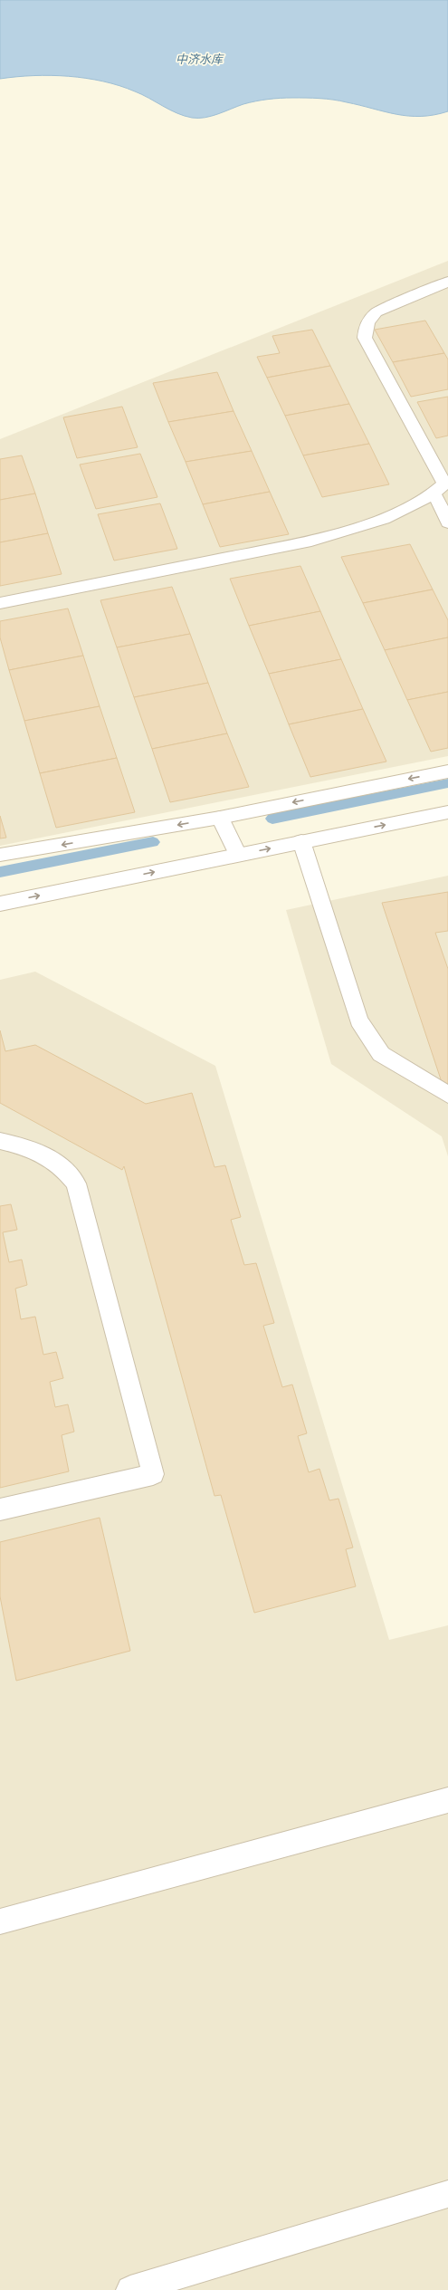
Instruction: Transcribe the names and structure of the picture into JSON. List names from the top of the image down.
{
  "water": ["中济水库"]
}
